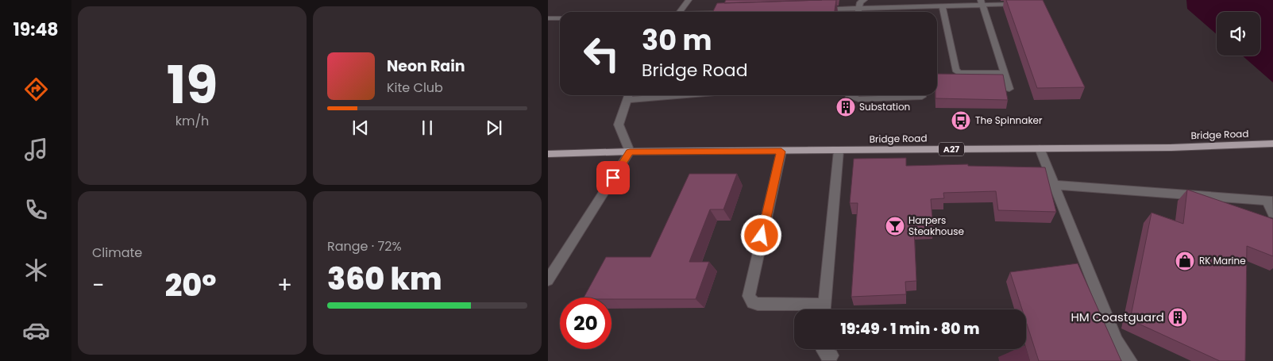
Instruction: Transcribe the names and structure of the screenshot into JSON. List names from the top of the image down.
{
  "streets": {
    "main road": ["Bridge Road", "A27"]
  },
  "places": {
    "building": ["Substation", "HM Coastguard"],
    "bus stop": ["The Spinnaker"],
    "bar": ["Harpers Steakhouse"],
    "shop": ["RK Marine"]
  },
  "page": {
    "tabs": "19:48",
    "tile": [
      ["19", "km/h"],
      "Climate",
      ["Range · 72%", "360 km"]
    ],
    "turn": ["30 m", "Bridge Road"],
    "song": ["Neon Rain", "Kite Club"],
    "heat": ["−", "20°", "+"],
    "limit": "20",
    "trip": "19:49 · 1 min · 80 m"
  }
}
